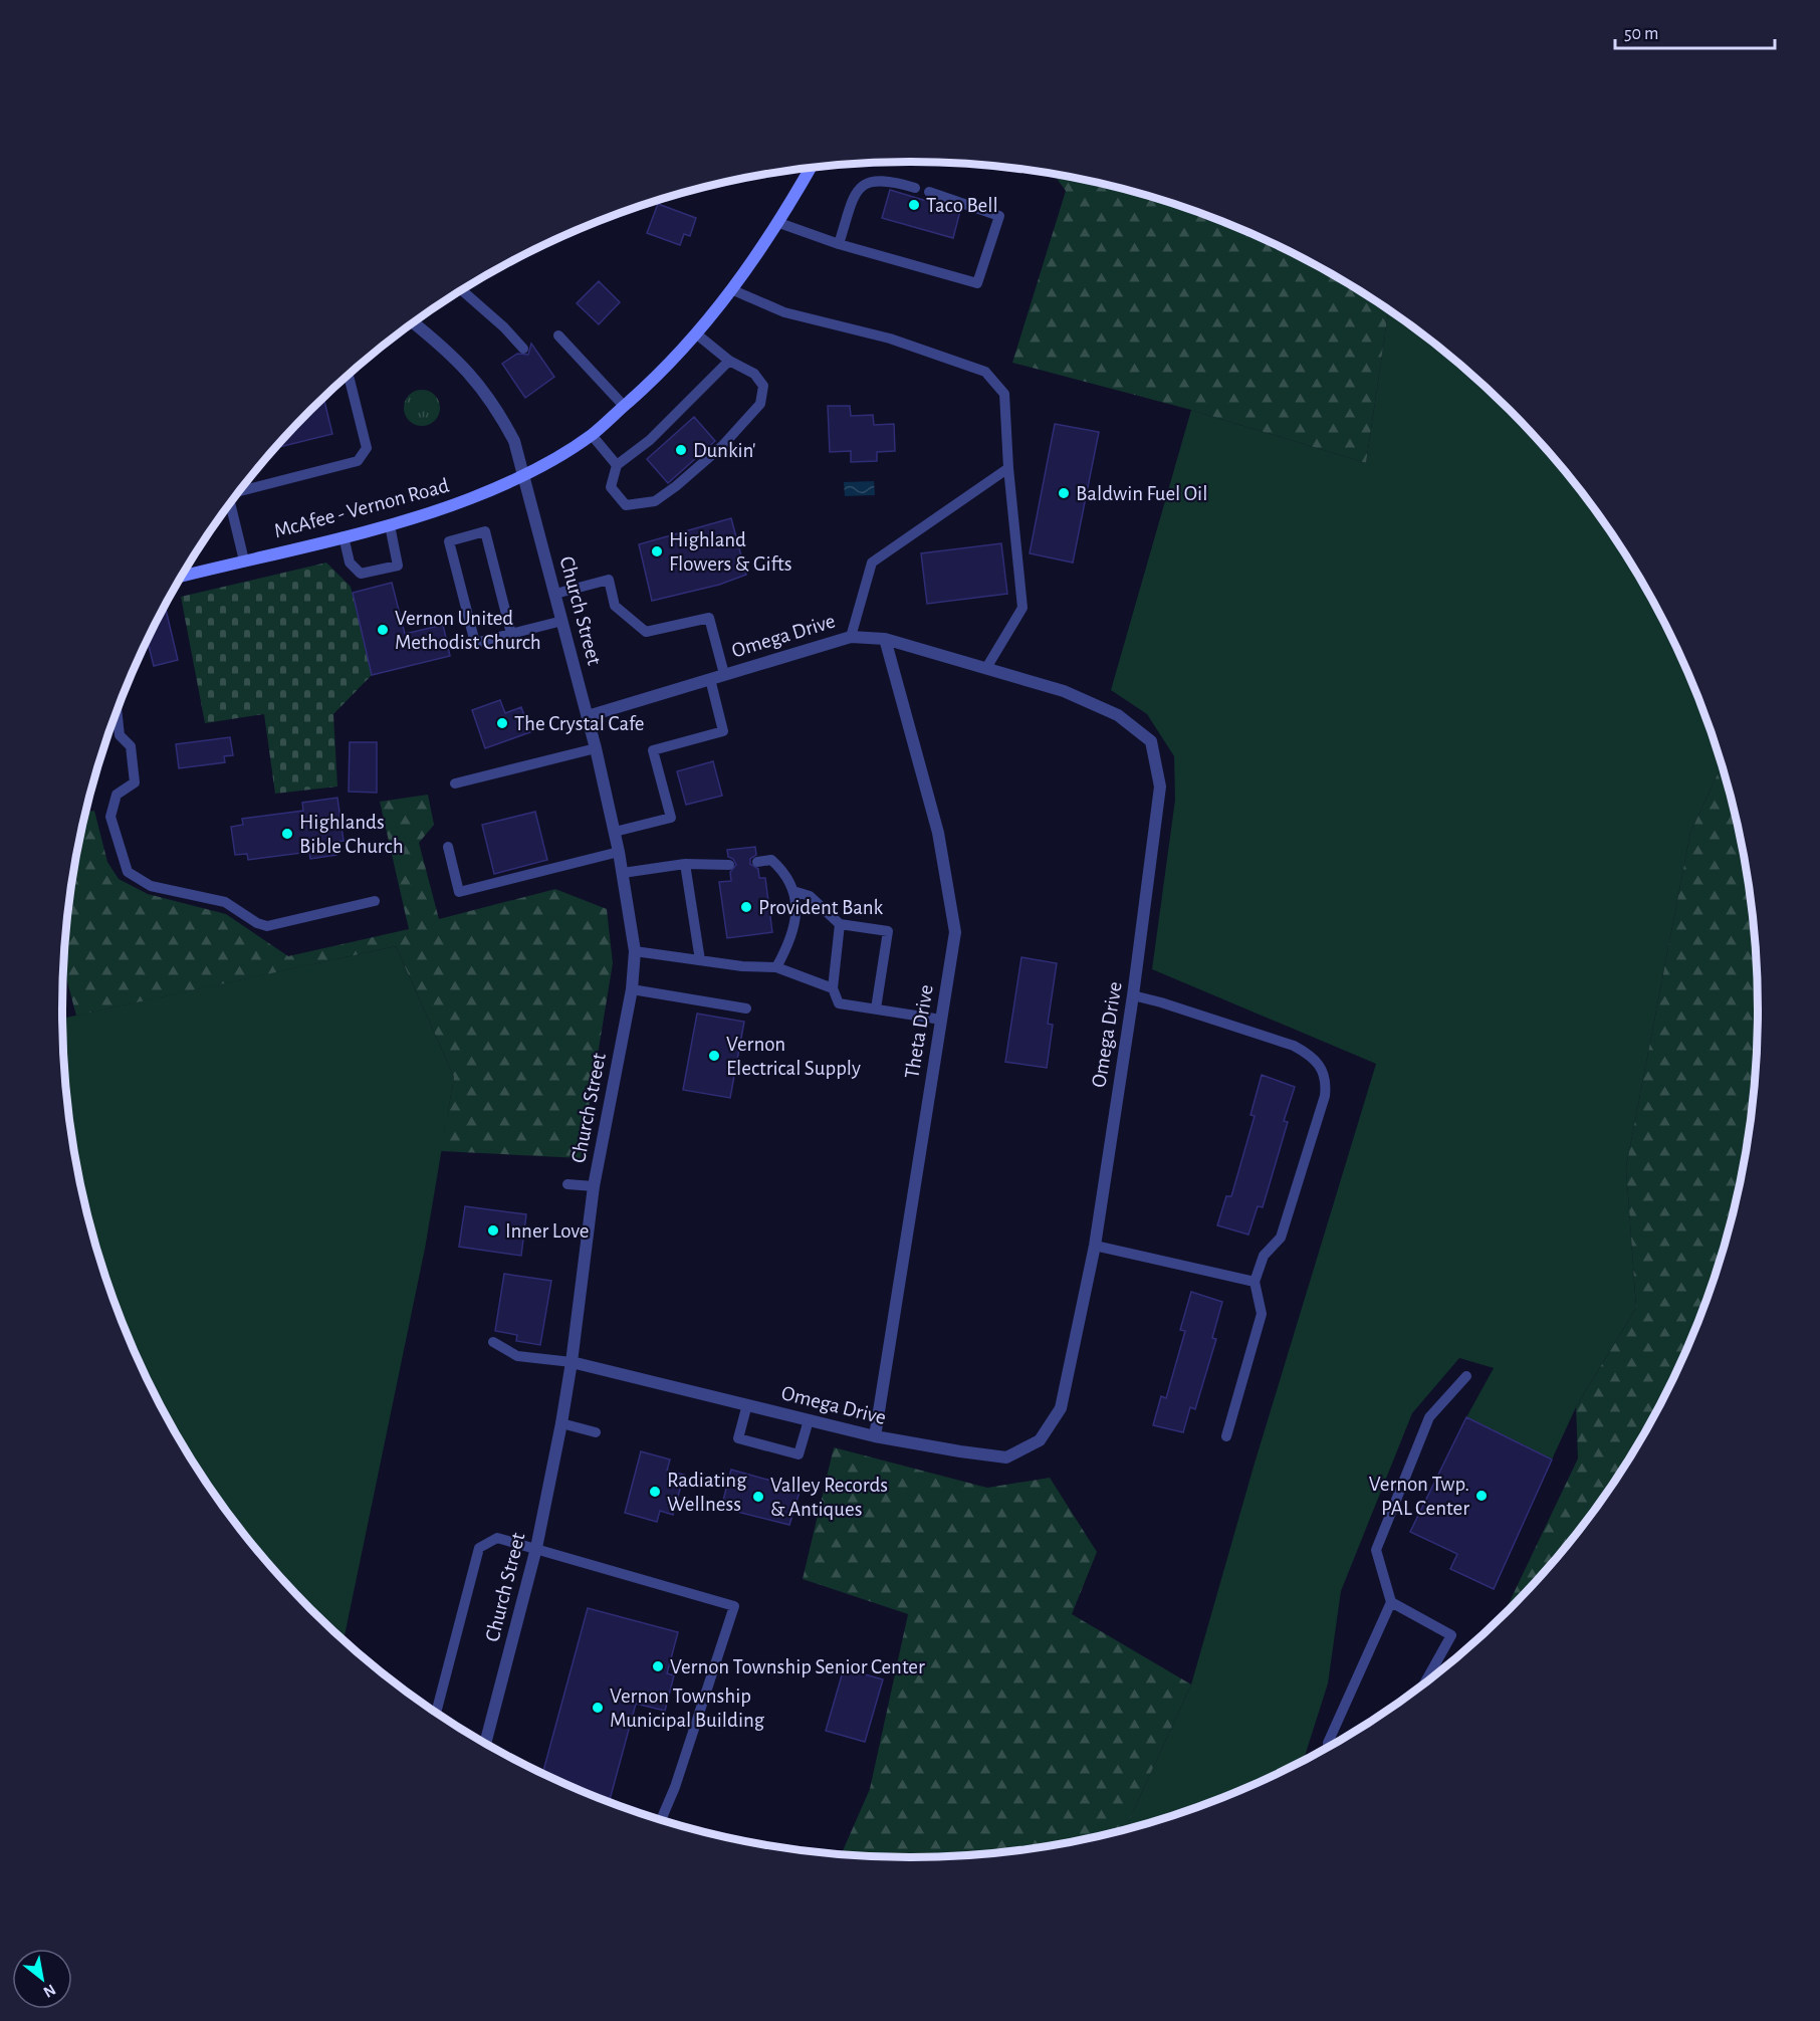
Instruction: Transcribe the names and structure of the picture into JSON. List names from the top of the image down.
{
  "streets": {
    "main road": ["McAfee - Vernon Road"],
    "street": ["Church Street", "Omega Drive", "Theta Drive"]
  },
  "crossings": [
    ["McAfee - Vernon Road", "Church Street"],
    ["Church Street", "Omega Drive"],
    ["Omega Drive", "Theta Drive"]
  ],
  "places": [
    "Taco Bell",
    "Dunkin'",
    "Baldwin Fuel Oil",
    "Highland Flowers & Gifts",
    "Vernon United Methodist Church",
    "The Crystal Cafe",
    "Highlands Bible Church",
    "Provident Bank",
    "Vernon Electrical Supply",
    "Inner Love",
    "Radiating Wellness",
    "Vernon Twp. PAL Center",
    "Valley Records & Antiques",
    "Vernon Township Senior Center",
    "Vernon Township Municipal Building"
  ],
  "scale_bar": "50 m",
  "north": "bottom right"
}
